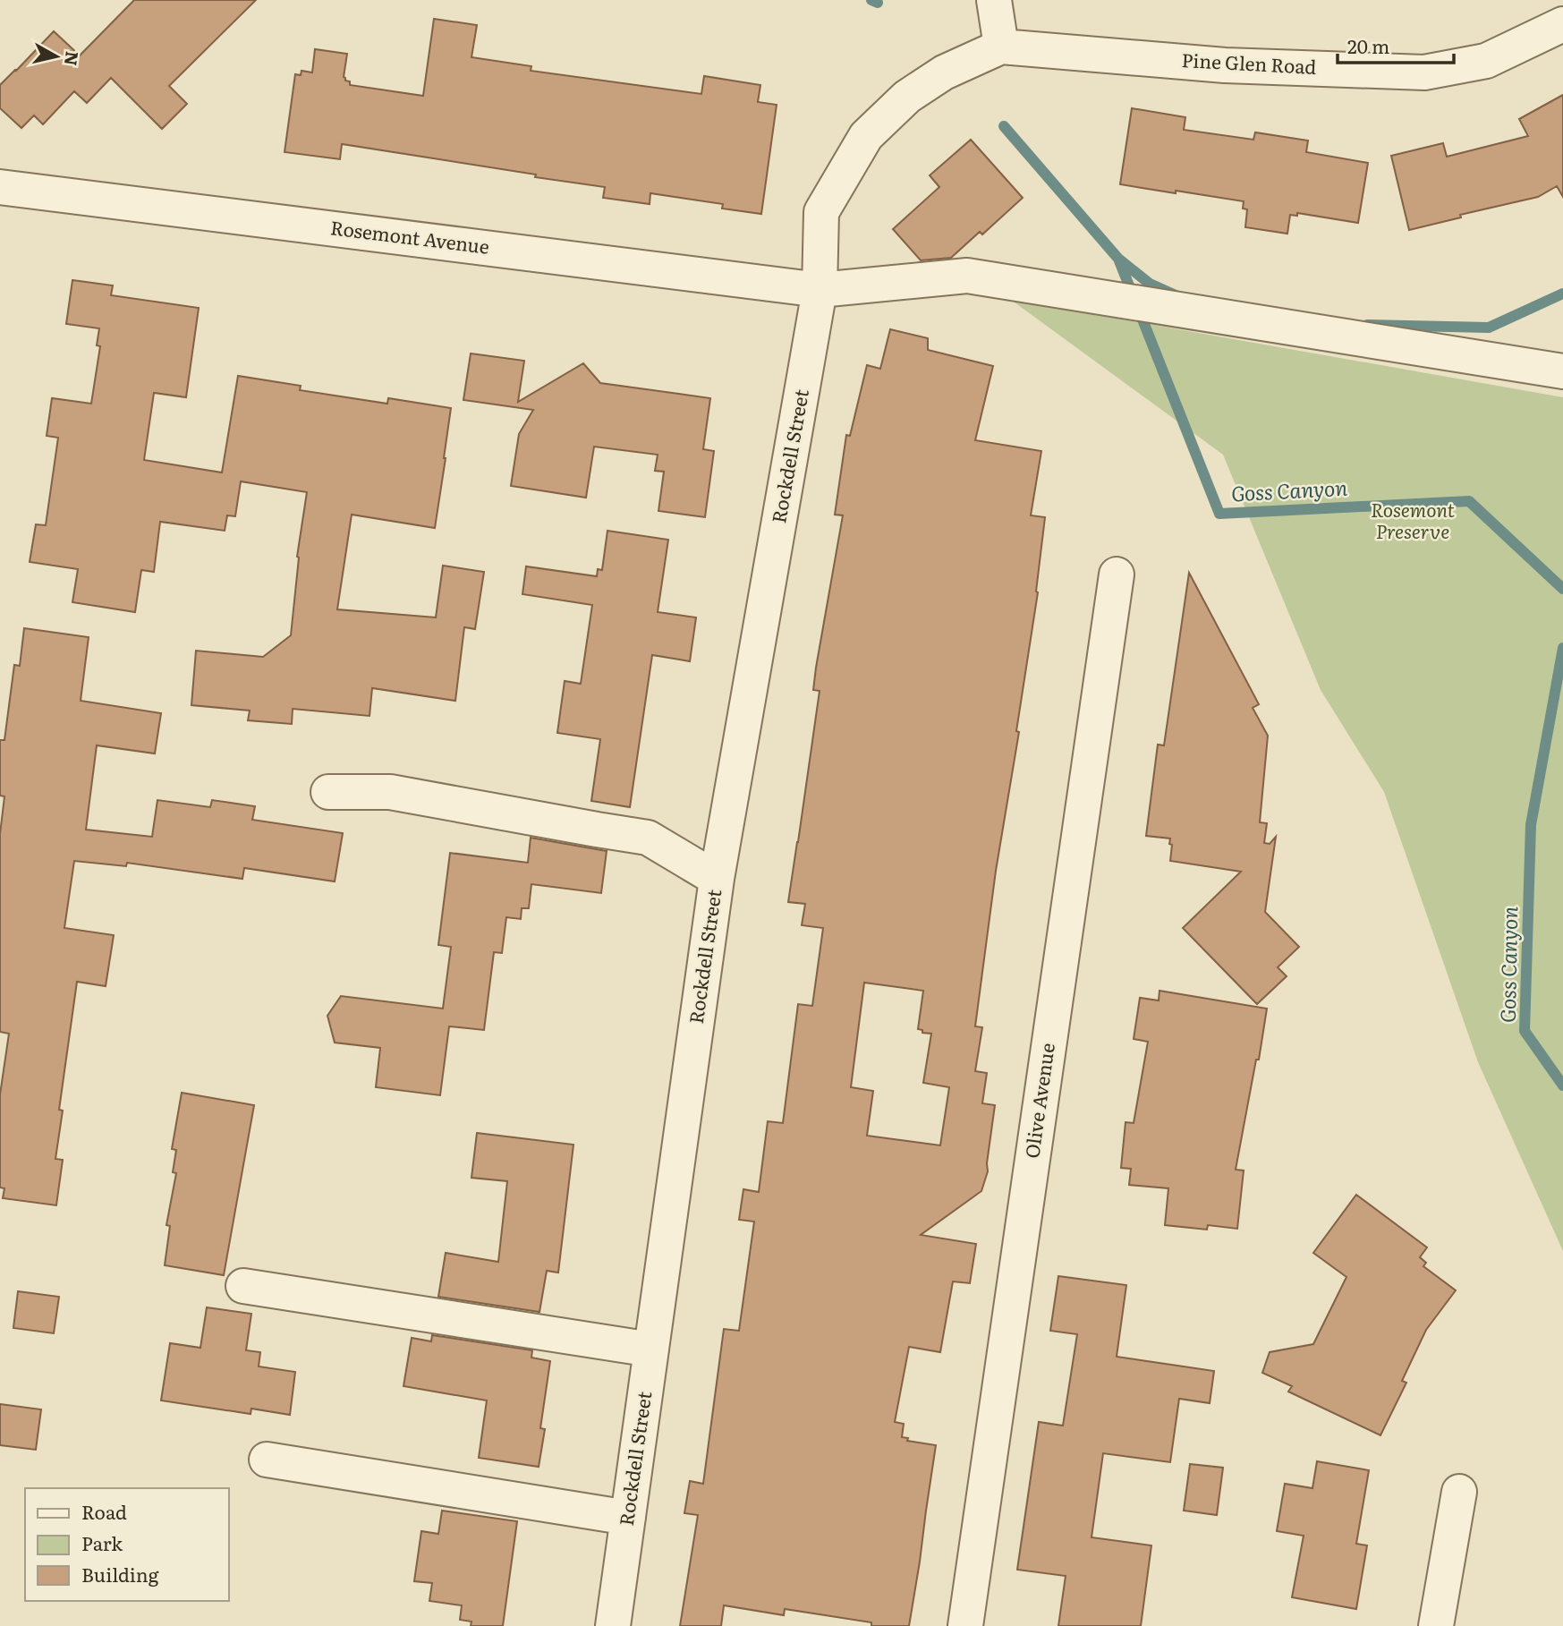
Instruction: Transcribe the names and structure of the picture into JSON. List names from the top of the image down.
{
  "streets": {
    "street": [
      "Pine Glen Road",
      "Rosemont Avenue",
      "Rockdell Street",
      "Olive Avenue"
    ]
  },
  "crossings": [
    ["Pine Glen Road", "Rockdell Street"],
    ["Rosemont Avenue", "Rockdell Street"]
  ],
  "water": ["Goss Canyon"],
  "parks": ["Rosemont Preserve"],
  "legend": ["Road", "Park", "Building"],
  "scale_bar": "20 m",
  "north": "right"
}
